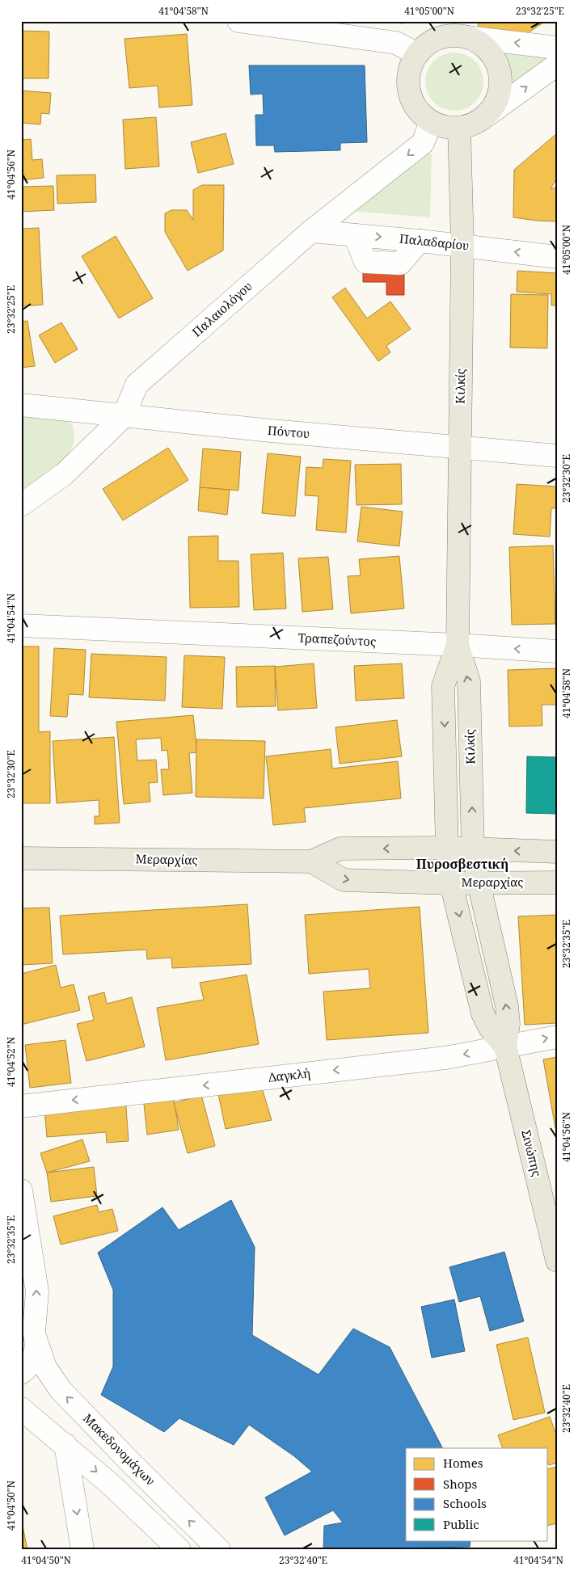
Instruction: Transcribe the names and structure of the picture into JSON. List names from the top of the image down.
{
  "streets": {
    "main road": ["Κιλκίς", "Μεραρχίας", "Σινώπης"],
    "street": [
      "Παλαδαρίου",
      "Παλαιολόγου",
      "Πόντου",
      "Τραπεζούντος",
      "Δαγκλή",
      "Μακεδονομάχων"
    ]
  },
  "crossings": [
    ["Παλαδαρίου", "Παλαιολόγου"],
    ["Παλαδαρίου", "Κιλκίς"],
    ["Παλαιολόγου", "Κιλκίς"],
    ["Παλαιολόγου", "Πόντου"],
    ["Κιλκίς", "Πόντου"],
    ["Κιλκίς", "Τραπεζούντος"],
    ["Κιλκίς", "Μεραρχίας"],
    ["Κιλκίς", "Σινώπης"],
    ["Μεραρχίας", "Σινώπης"],
    ["Δαγκλή", "Σινώπης"]
  ],
  "one_way": ["Δαγκλή"],
  "districts": ["Πυροσβεστική"],
  "legend": [
    "Homes",
    "Shops",
    "Schools",
    "Public"
  ],
  "coordinates": [
    "41°04'58\"N",
    "41°05'00\"N",
    "23°32'25\"E",
    "41°04'56\"N",
    "23°32'30\"E",
    "41°04'54\"N",
    "23°32'35\"E",
    "41°04'52\"N",
    "23°32'40\"E",
    "41°04'50\"N"
  ]
}
